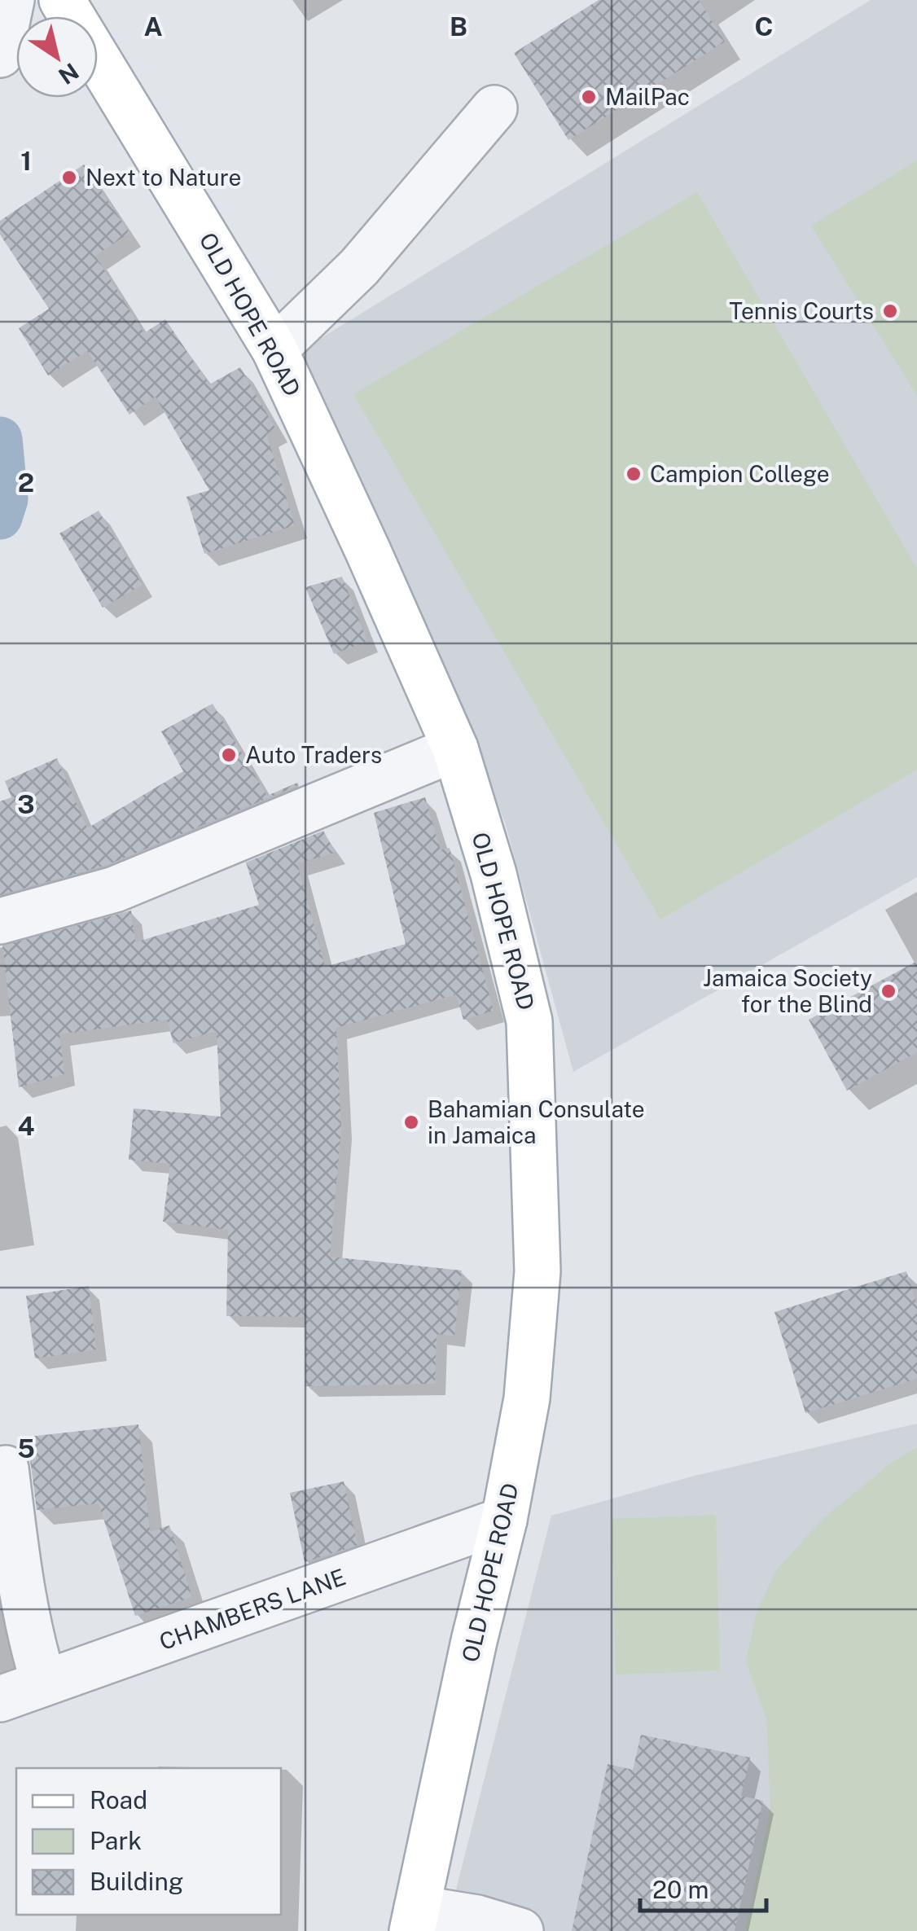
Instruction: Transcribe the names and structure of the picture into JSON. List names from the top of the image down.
{
  "streets": {
    "main road": ["OLD HOPE ROAD"],
    "street": ["CHAMBERS LANE"]
  },
  "crossings": [
    ["OLD HOPE ROAD", "CHAMBERS LANE"]
  ],
  "places": [
    "MailPac",
    "Next to Nature",
    "Tennis Courts",
    "Campion College",
    "Auto Traders",
    "Jamaica Society for the Blind",
    "Bahamian Consulate in Jamaica"
  ],
  "legend": ["Road", "Park", "Building"],
  "scale_bar": "20 m",
  "north": "bottom right",
  "grid": {
    "columns": ["A", "B", "C"],
    "rows": [
      "1",
      "2",
      "3",
      "4",
      "5"
    ]
  }
}
